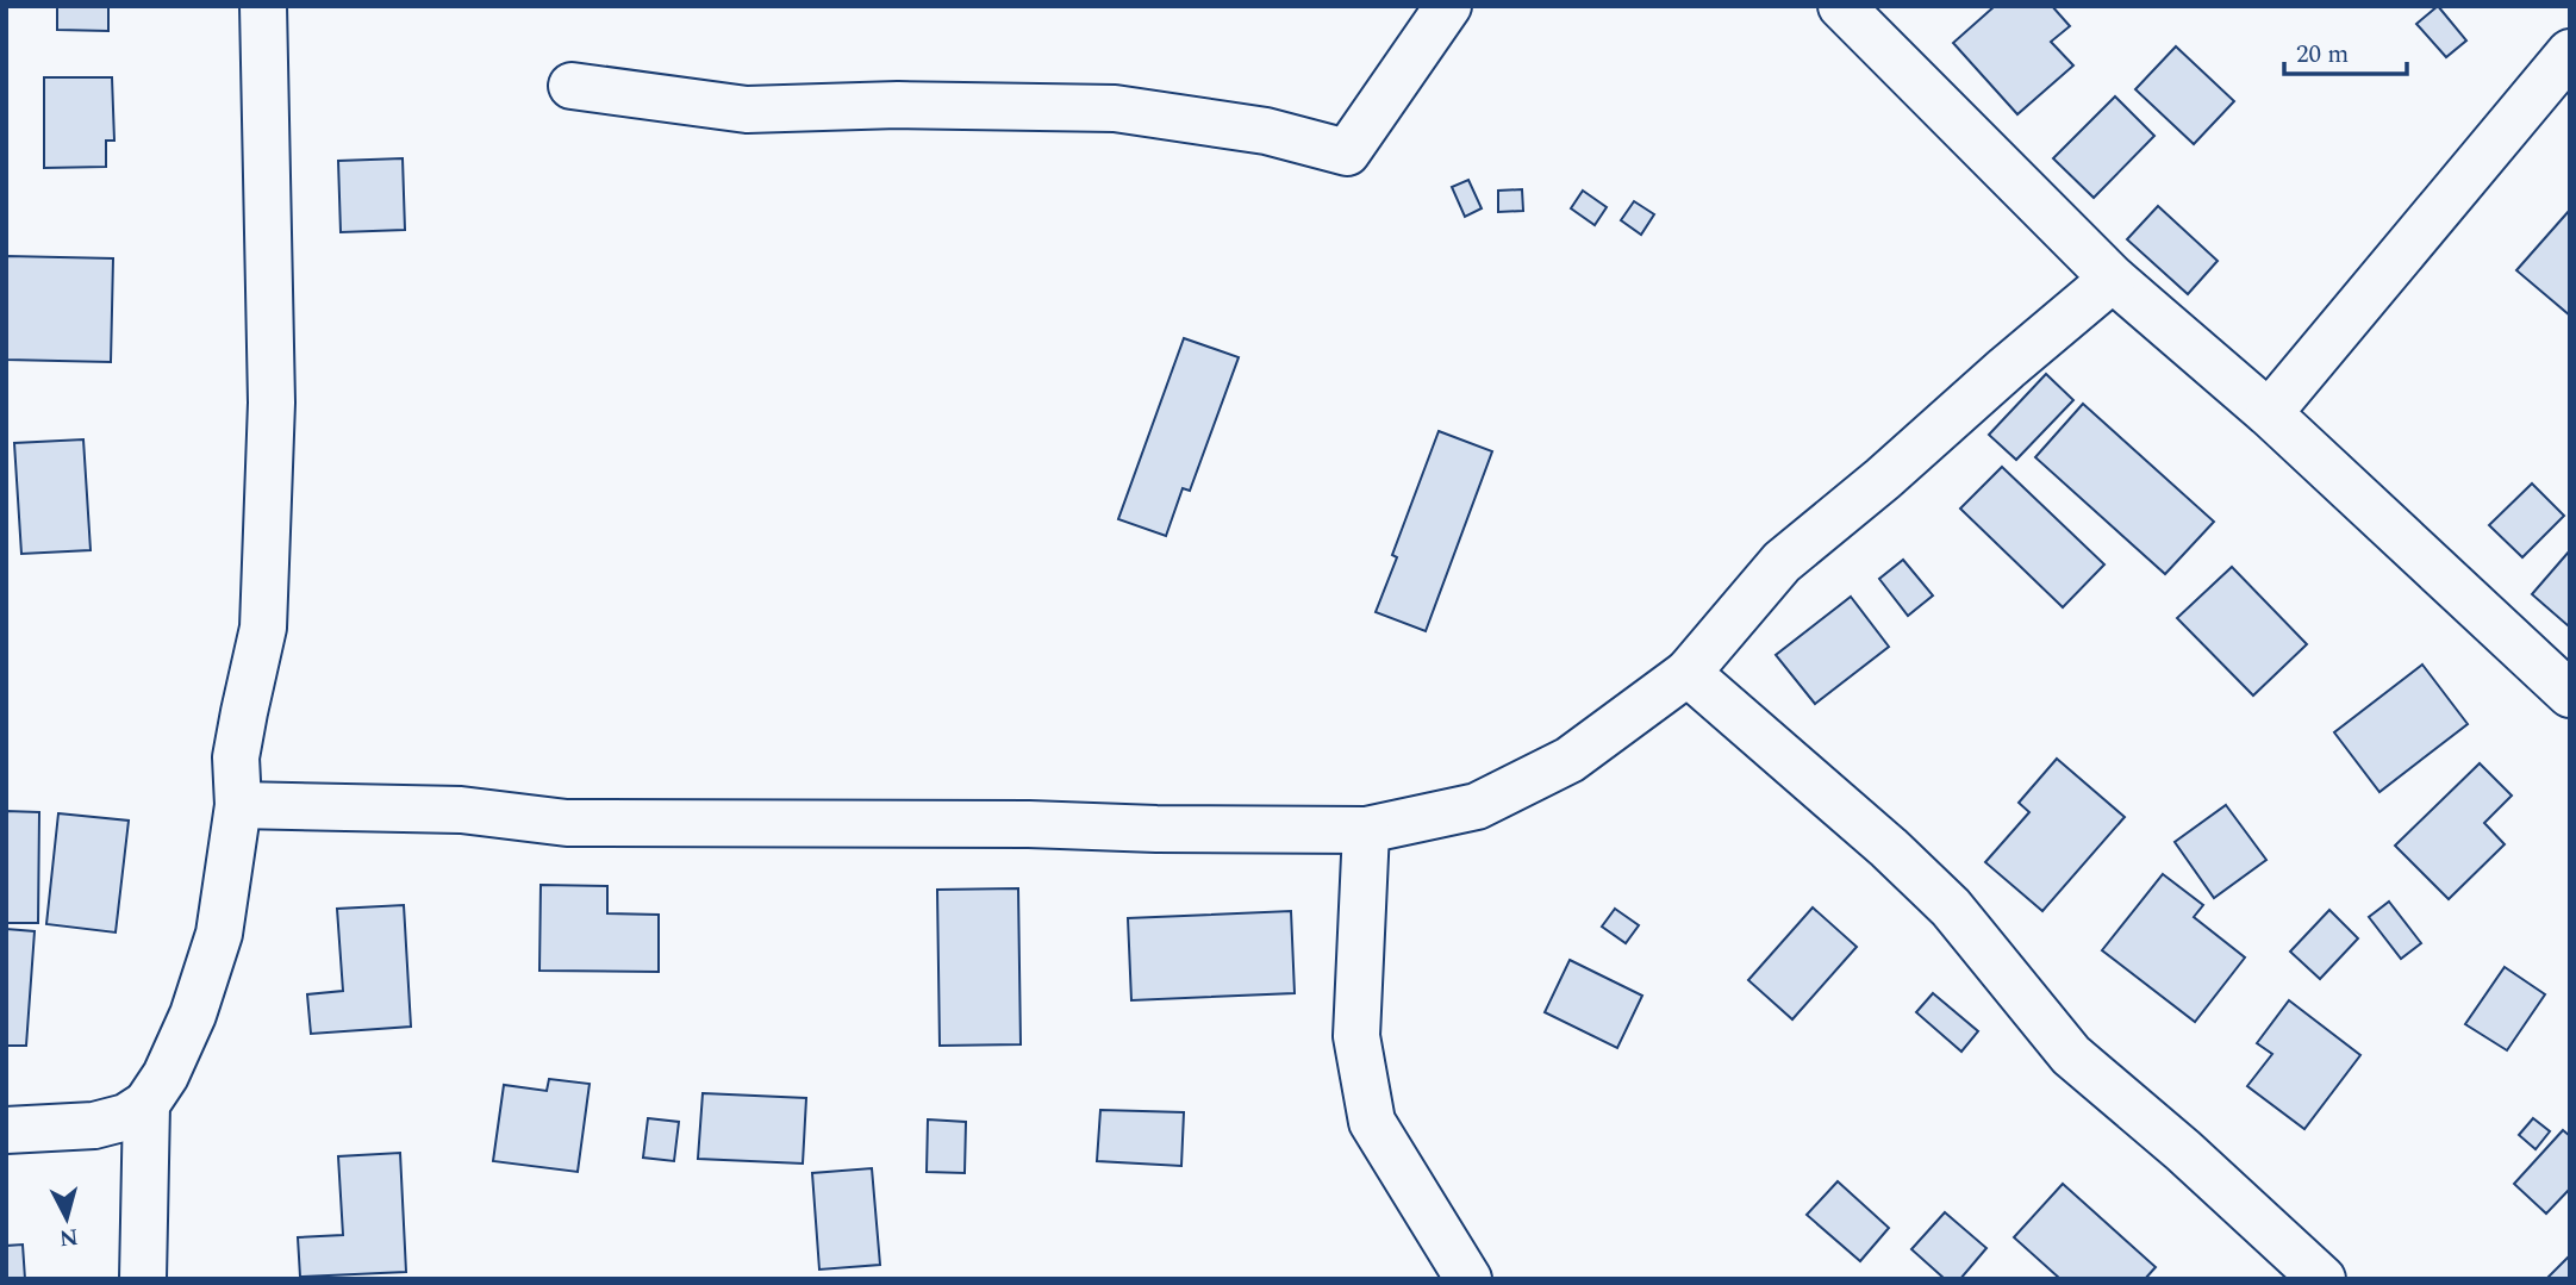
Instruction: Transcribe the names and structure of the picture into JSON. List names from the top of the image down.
{
  "scale_bar": "20 m",
  "north": "bottom"
}
